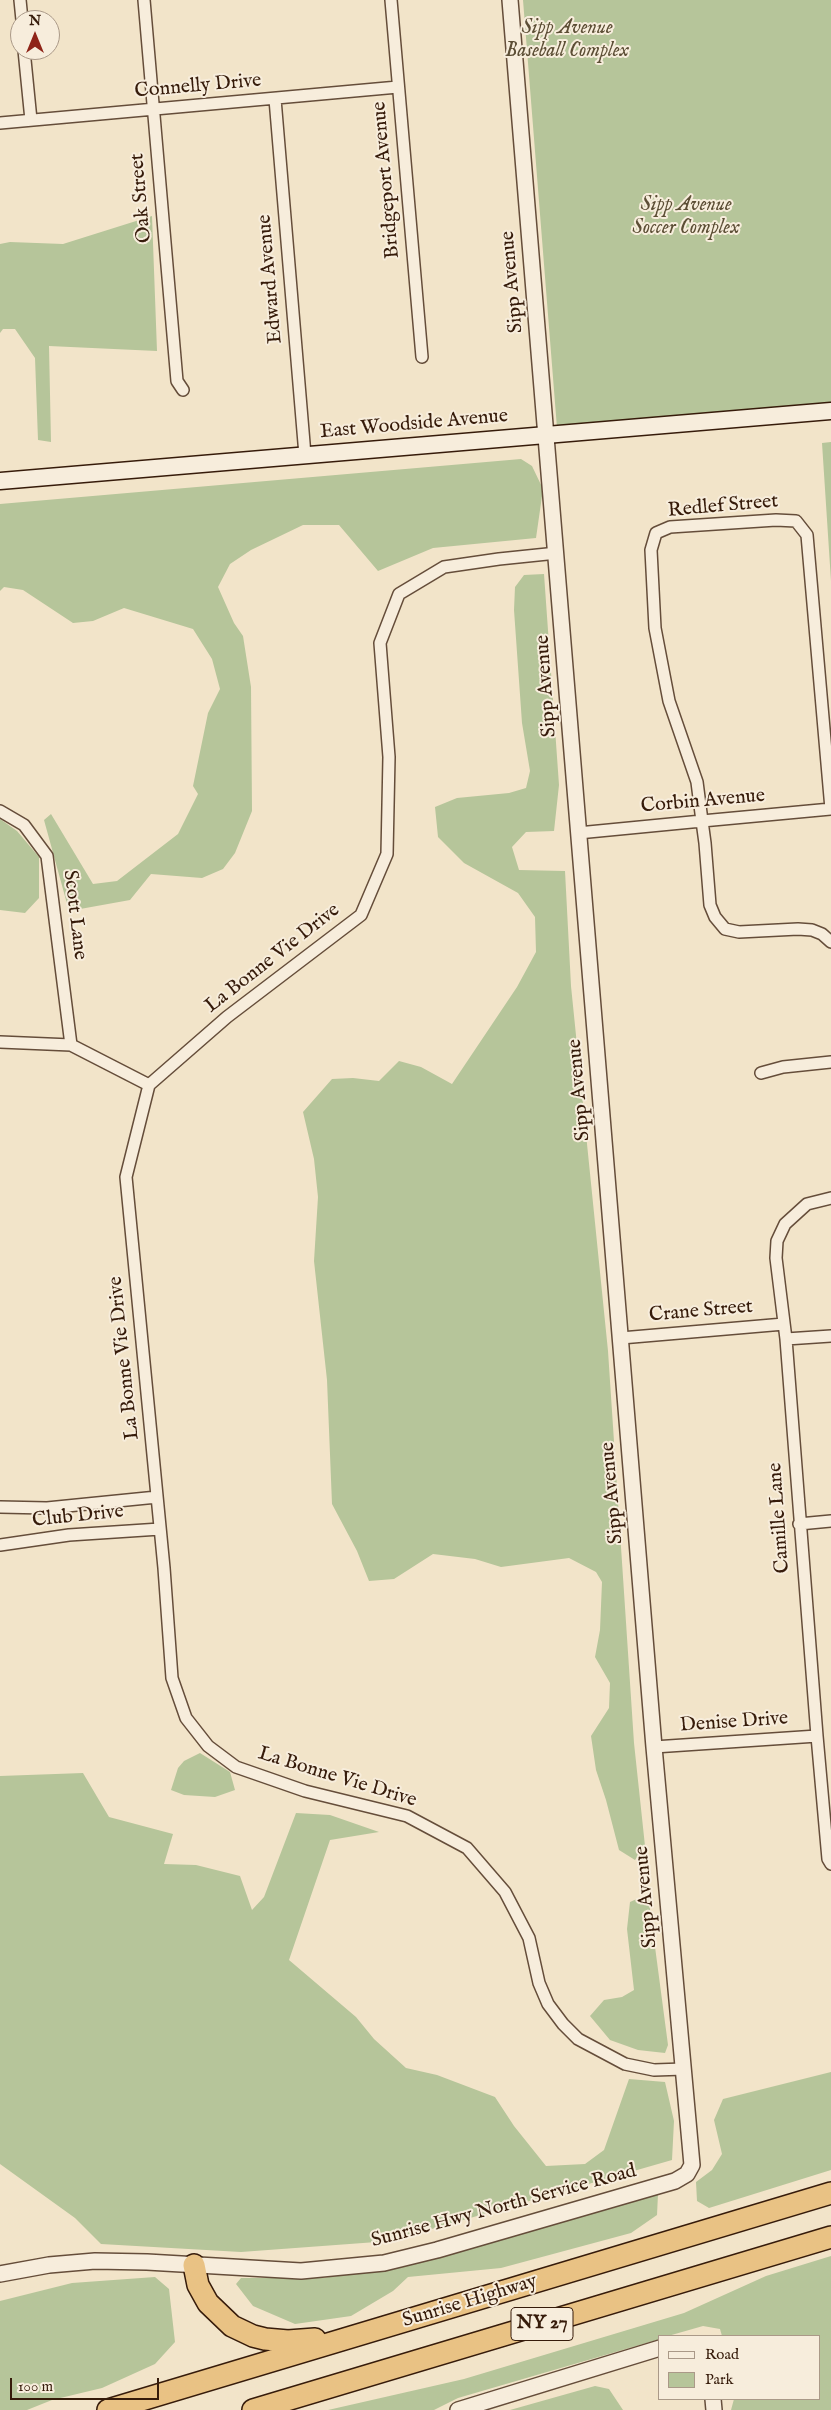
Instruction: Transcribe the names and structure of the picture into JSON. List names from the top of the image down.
{
  "streets": {
    "highway": ["Sunrise Highway", "NY 27"],
    "main road": ["East Woodside Avenue"],
    "street": [
      "Connelly Drive",
      "Bridgeport Avenue",
      "Oak Street",
      "Edward Avenue",
      "Sipp Avenue",
      "Redlef Street",
      "Corbin Avenue",
      "Scott Lane",
      "La Bonne Vie Drive",
      "Crane Street",
      "Club Drive",
      "Camille Lane",
      "Denise Drive",
      "Sunrise Hwy North Service Road"
    ]
  },
  "crossings": [
    ["Connelly Drive", "Bridgeport Avenue"],
    ["Connelly Drive", "Oak Street"],
    ["Connelly Drive", "Edward Avenue"],
    ["Edward Avenue", "East Woodside Avenue"],
    ["Sipp Avenue", "East Woodside Avenue"],
    ["Sipp Avenue", "Corbin Avenue"],
    ["Sipp Avenue", "La Bonne Vie Drive"],
    ["Sipp Avenue", "Crane Street"],
    ["Sipp Avenue", "Denise Drive"],
    ["Sipp Avenue", "Sunrise Hwy North Service Road"],
    ["Redlef Street", "Corbin Avenue"],
    ["La Bonne Vie Drive", "Club Drive"],
    ["Crane Street", "Camille Lane"],
    ["Camille Lane", "Denise Drive"]
  ],
  "parks": ["Sipp Avenue Baseball Complex", "Sipp Avenue Soccer Complex"],
  "legend": ["Road", "Park"],
  "scale_bar": "100 m",
  "north": "top"
}
